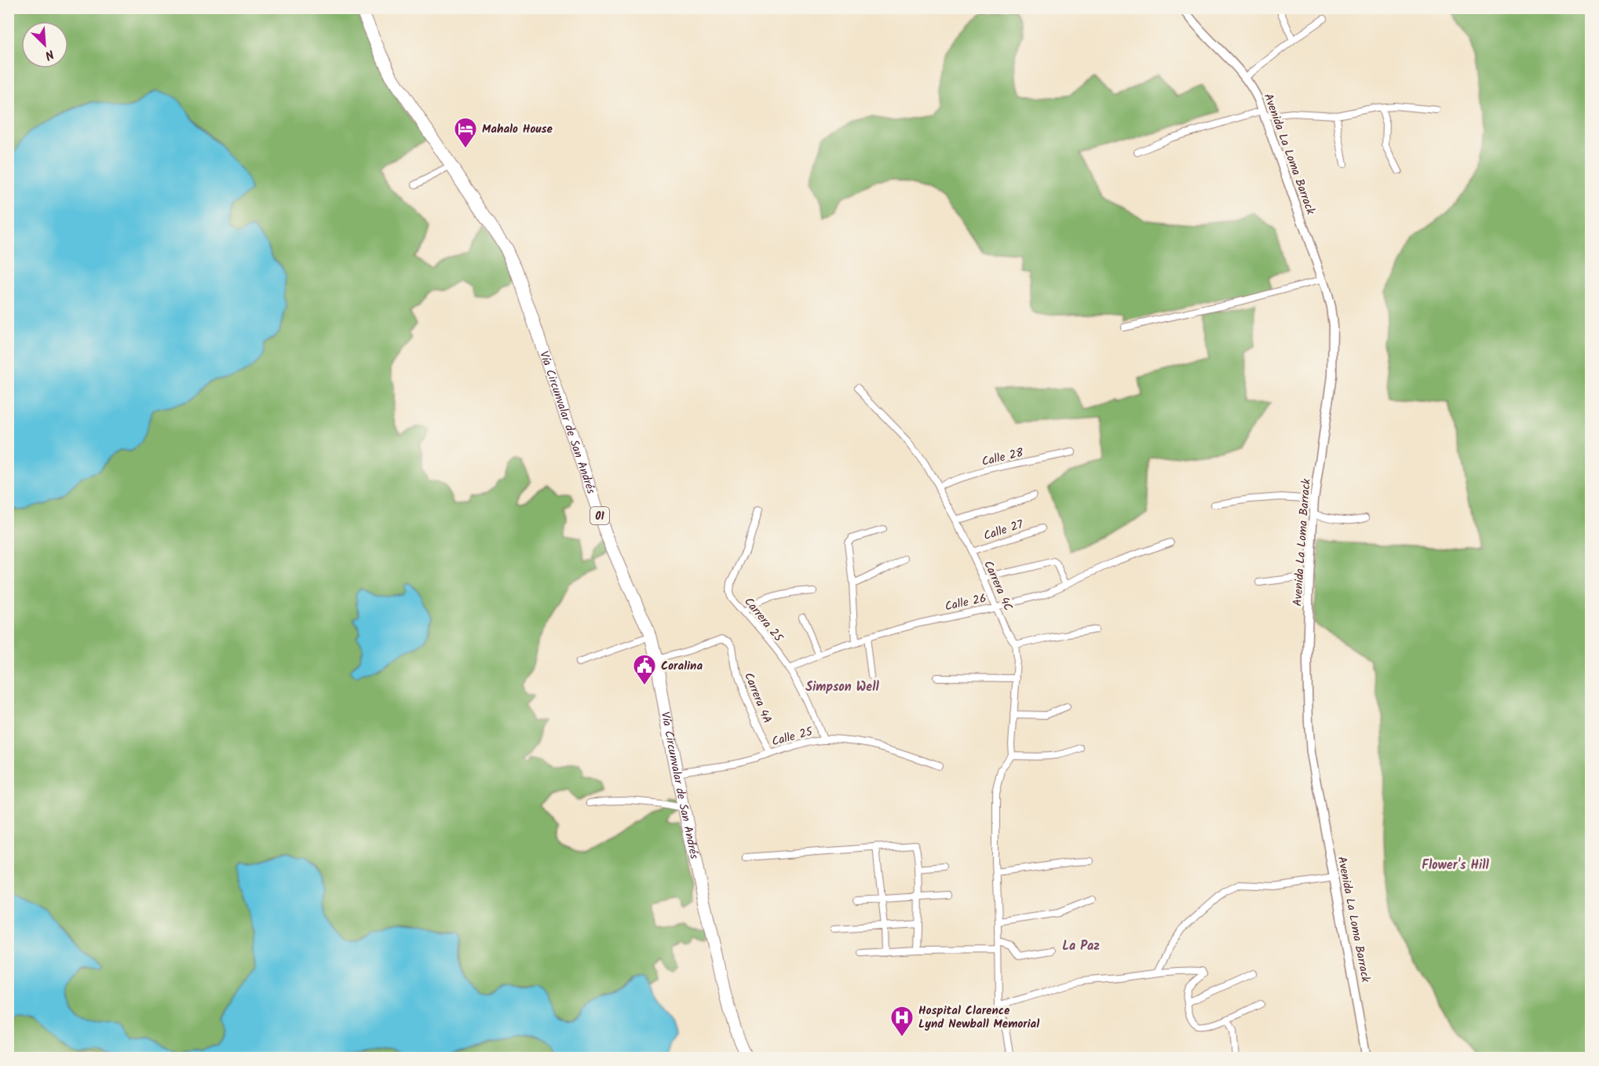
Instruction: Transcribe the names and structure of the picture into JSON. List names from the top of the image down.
{
  "streets": {
    "highway": ["Vía Circunvalar de San Andrés", "01"],
    "main road": ["Avenida La Loma Barrack"],
    "street": [
      "Calle 28",
      "Calle 27",
      "Carrera 4C",
      "Calle 26",
      "Carrera 25",
      "Carrera 4A",
      "Calle 25"
    ]
  },
  "crossings": [
    ["Vía Circunvalar de San Andrés", "Carrera 4A"],
    ["Vía Circunvalar de San Andrés", "Calle 25"],
    ["Calle 28", "Carrera 4C"],
    ["Calle 27", "Carrera 4C"],
    ["Carrera 4C", "Calle 26"],
    ["Calle 26", "Carrera 25"],
    ["Carrera 25", "Calle 25"],
    ["Carrera 4A", "Calle 25"]
  ],
  "districts": ["Simpson Well", "Flower's Hill", "La Paz"],
  "places": {
    "hotel": ["Mahalo House"],
    "public building": ["Coralina"],
    "hospital": ["Hospital Clarence Lynd Newball Memorial"]
  },
  "north": "bottom right"
}
